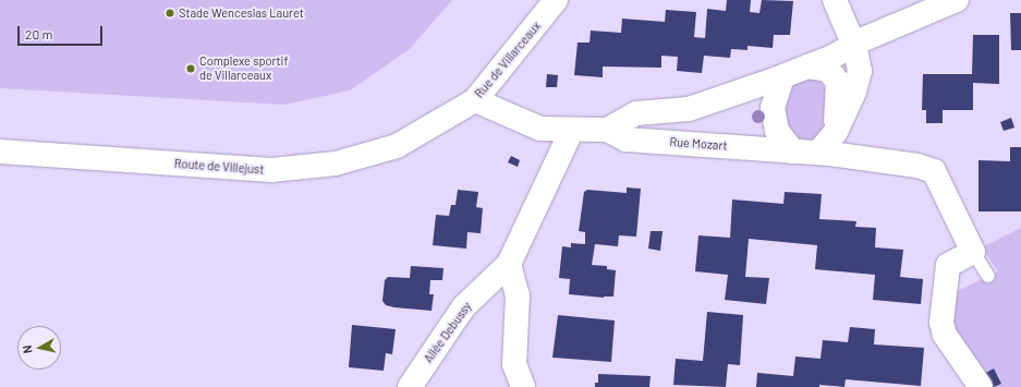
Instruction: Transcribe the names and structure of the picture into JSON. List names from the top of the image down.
{
  "streets": {
    "street": [
      "Rue de Villarceaux",
      "Rue Mozart",
      "Route de Villejust",
      "Allée Debussy"
    ]
  },
  "crossings": [
    ["Rue de Villarceaux", "Rue Mozart"],
    ["Rue de Villarceaux", "Route de Villejust"],
    ["Rue Mozart", "Allée Debussy"]
  ],
  "places": ["Stade Wenceslas Lauret", "Complexe sportif de Villarceaux"],
  "scale_bar": "20 m",
  "north": "left"
}
